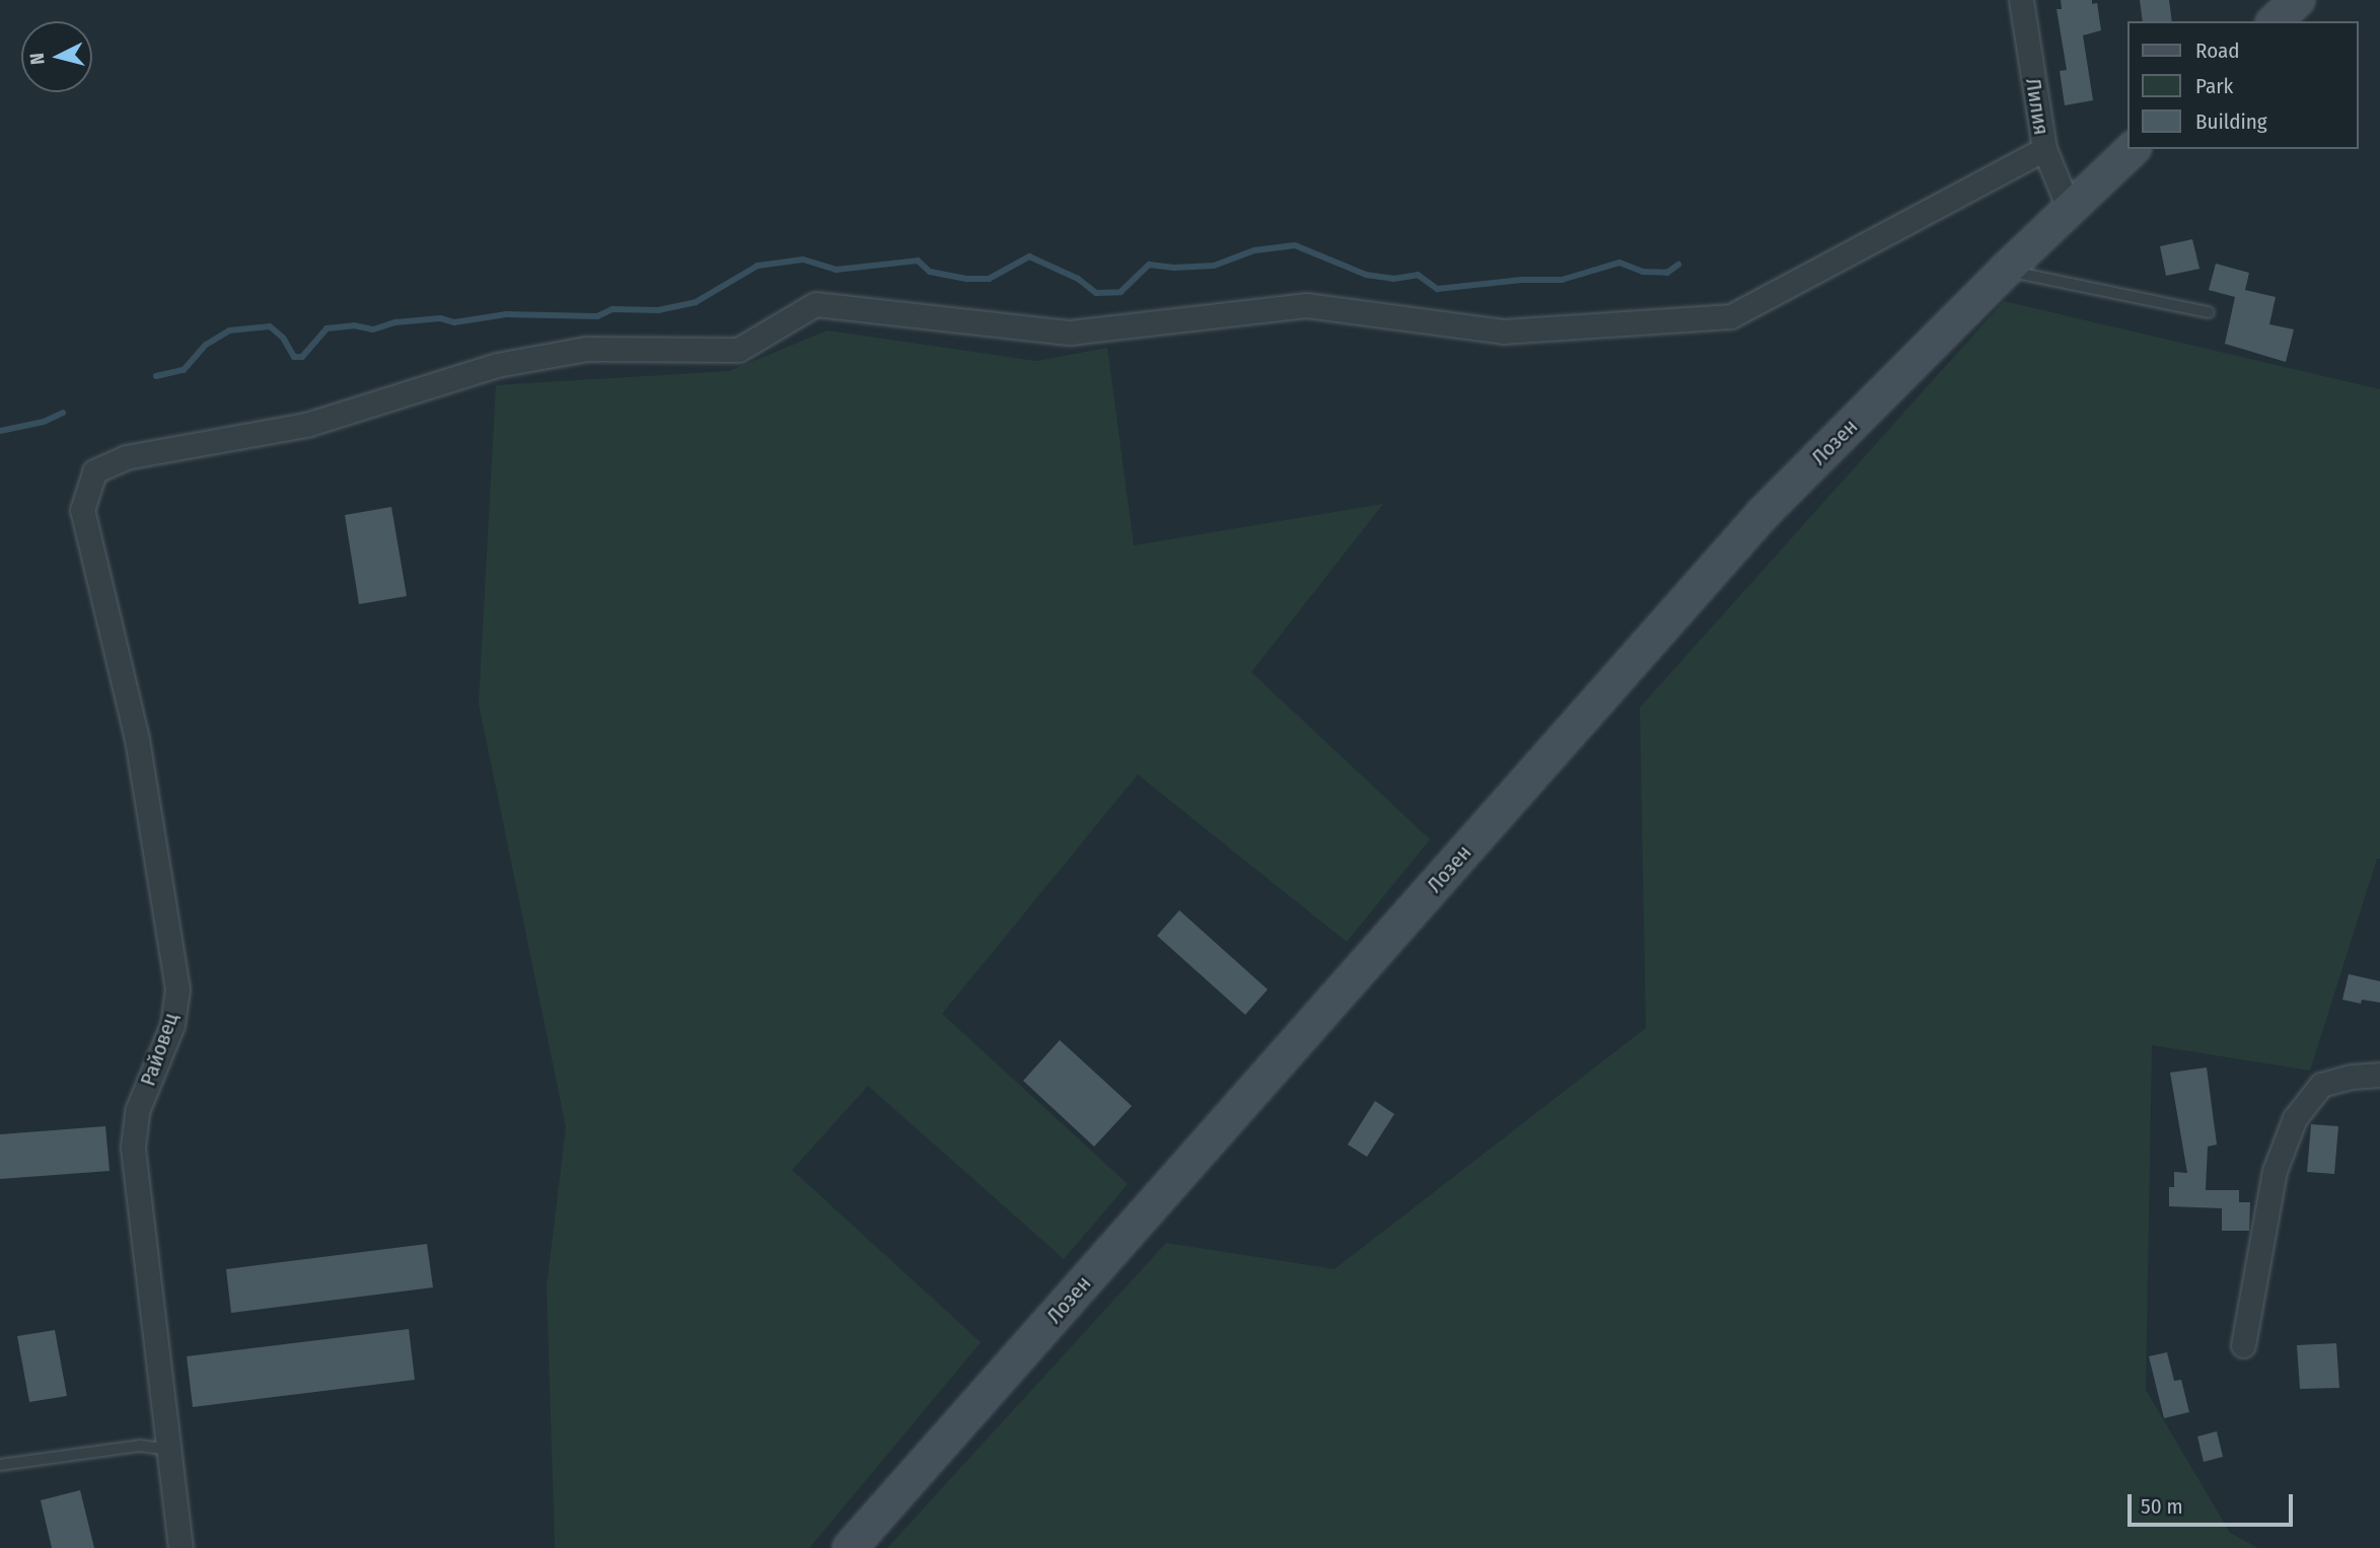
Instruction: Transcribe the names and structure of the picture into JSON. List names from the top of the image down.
{
  "streets": {
    "street": ["Лилия", "Лозен", "Райовец"]
  },
  "crossings": [
    ["Лилия", "Лозен"],
    ["Лилия", "Райовец"]
  ],
  "legend": ["Road", "Park", "Building"],
  "scale_bar": "50 m",
  "north": "left"
}
